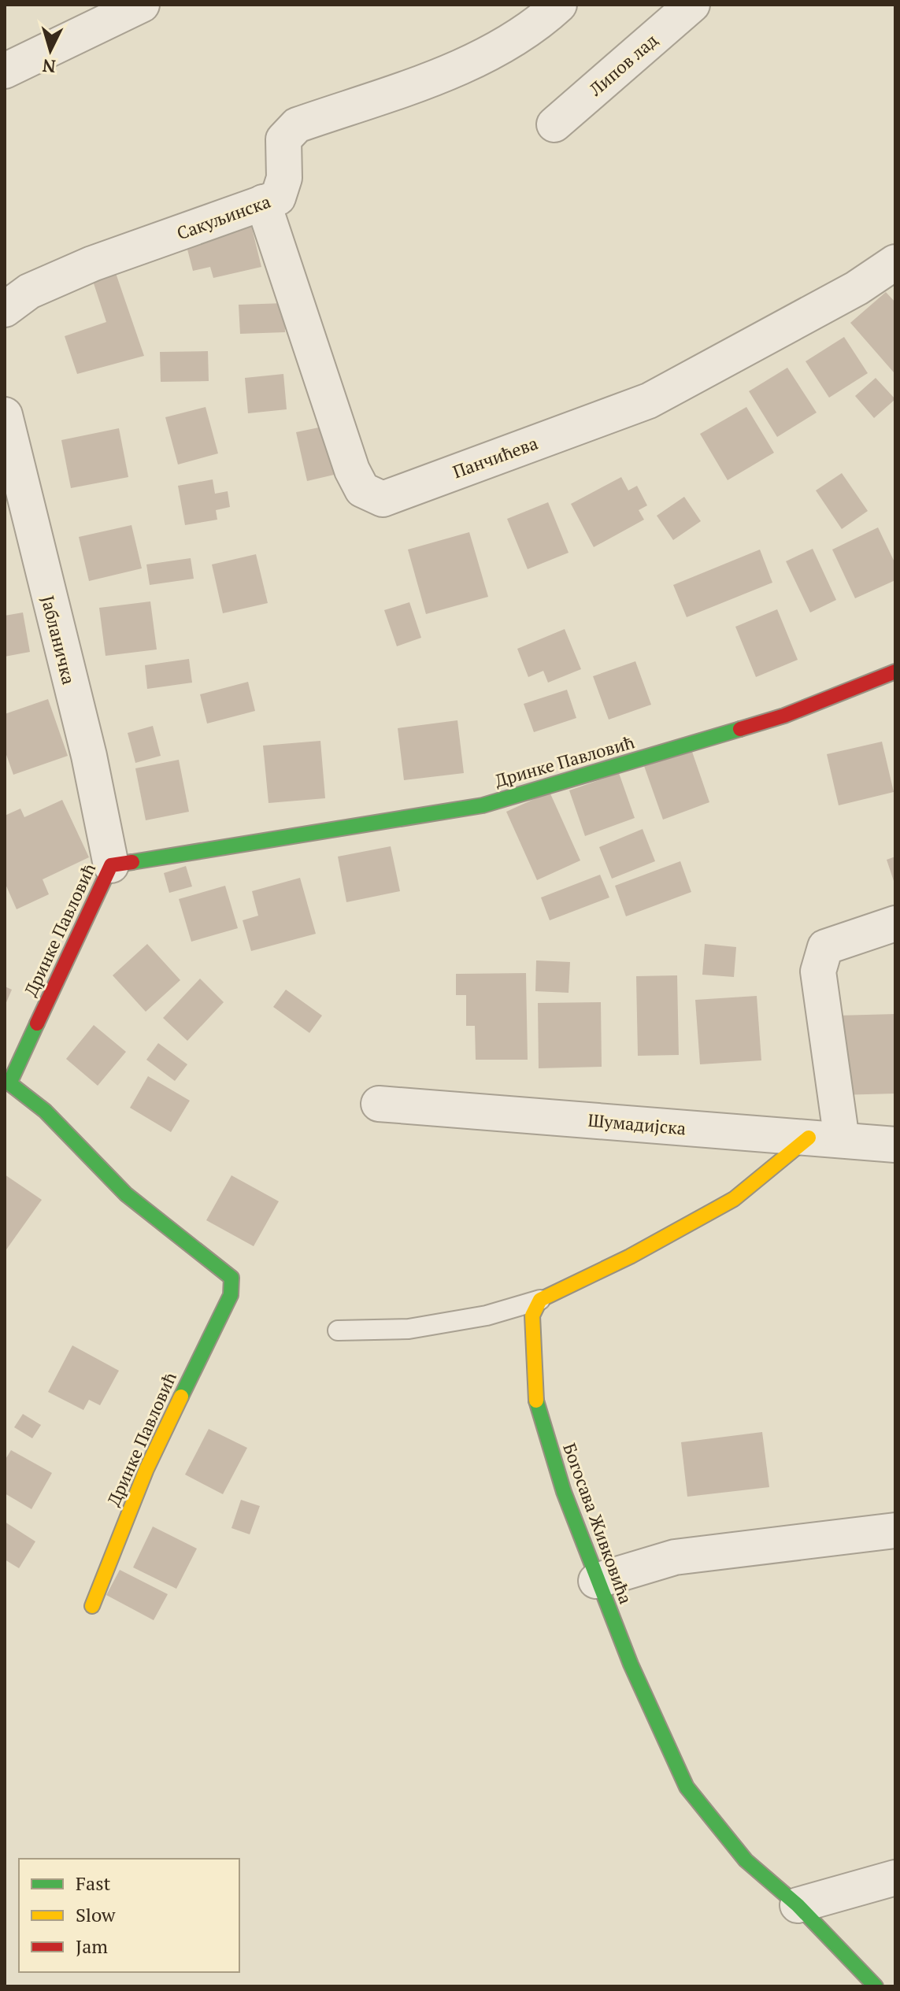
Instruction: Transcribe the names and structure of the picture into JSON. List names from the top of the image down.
{
  "streets": {
    "street": [
      "Липов лад",
      "Сакуљинска",
      "Панчићева",
      "Јабланичка",
      "Дринке Павловић",
      "Шумадијска",
      "Богосава Живковића"
    ]
  },
  "crossings": [
    ["Сакуљинска", "Панчићева"],
    ["Јабланичка", "Дринке Павловић"]
  ],
  "legend": ["Fast", "Slow", "Jam"],
  "north": "bottom"
}
